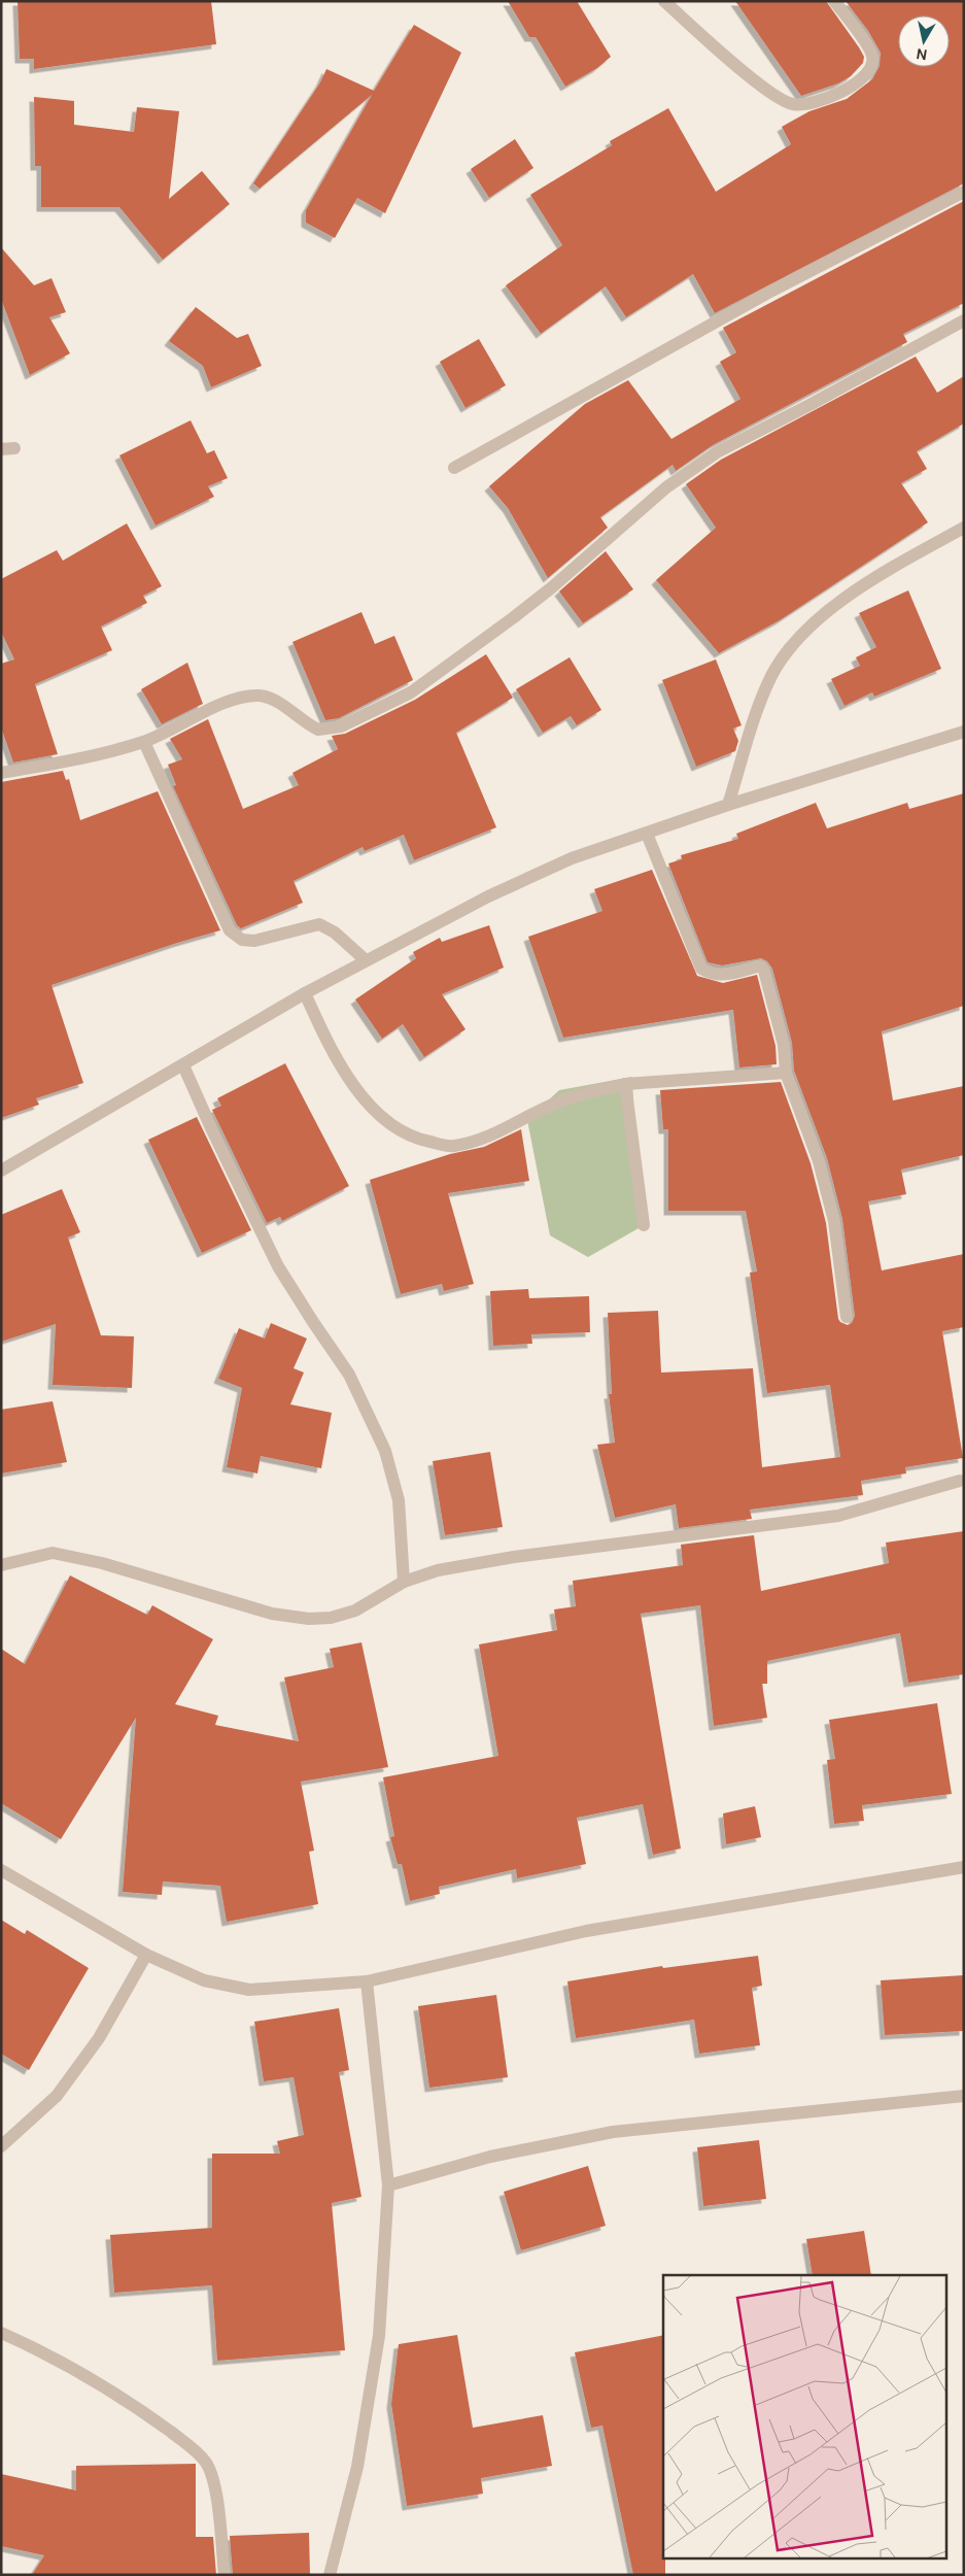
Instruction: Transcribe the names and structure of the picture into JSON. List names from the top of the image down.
{
  "north": "bottom"
}
